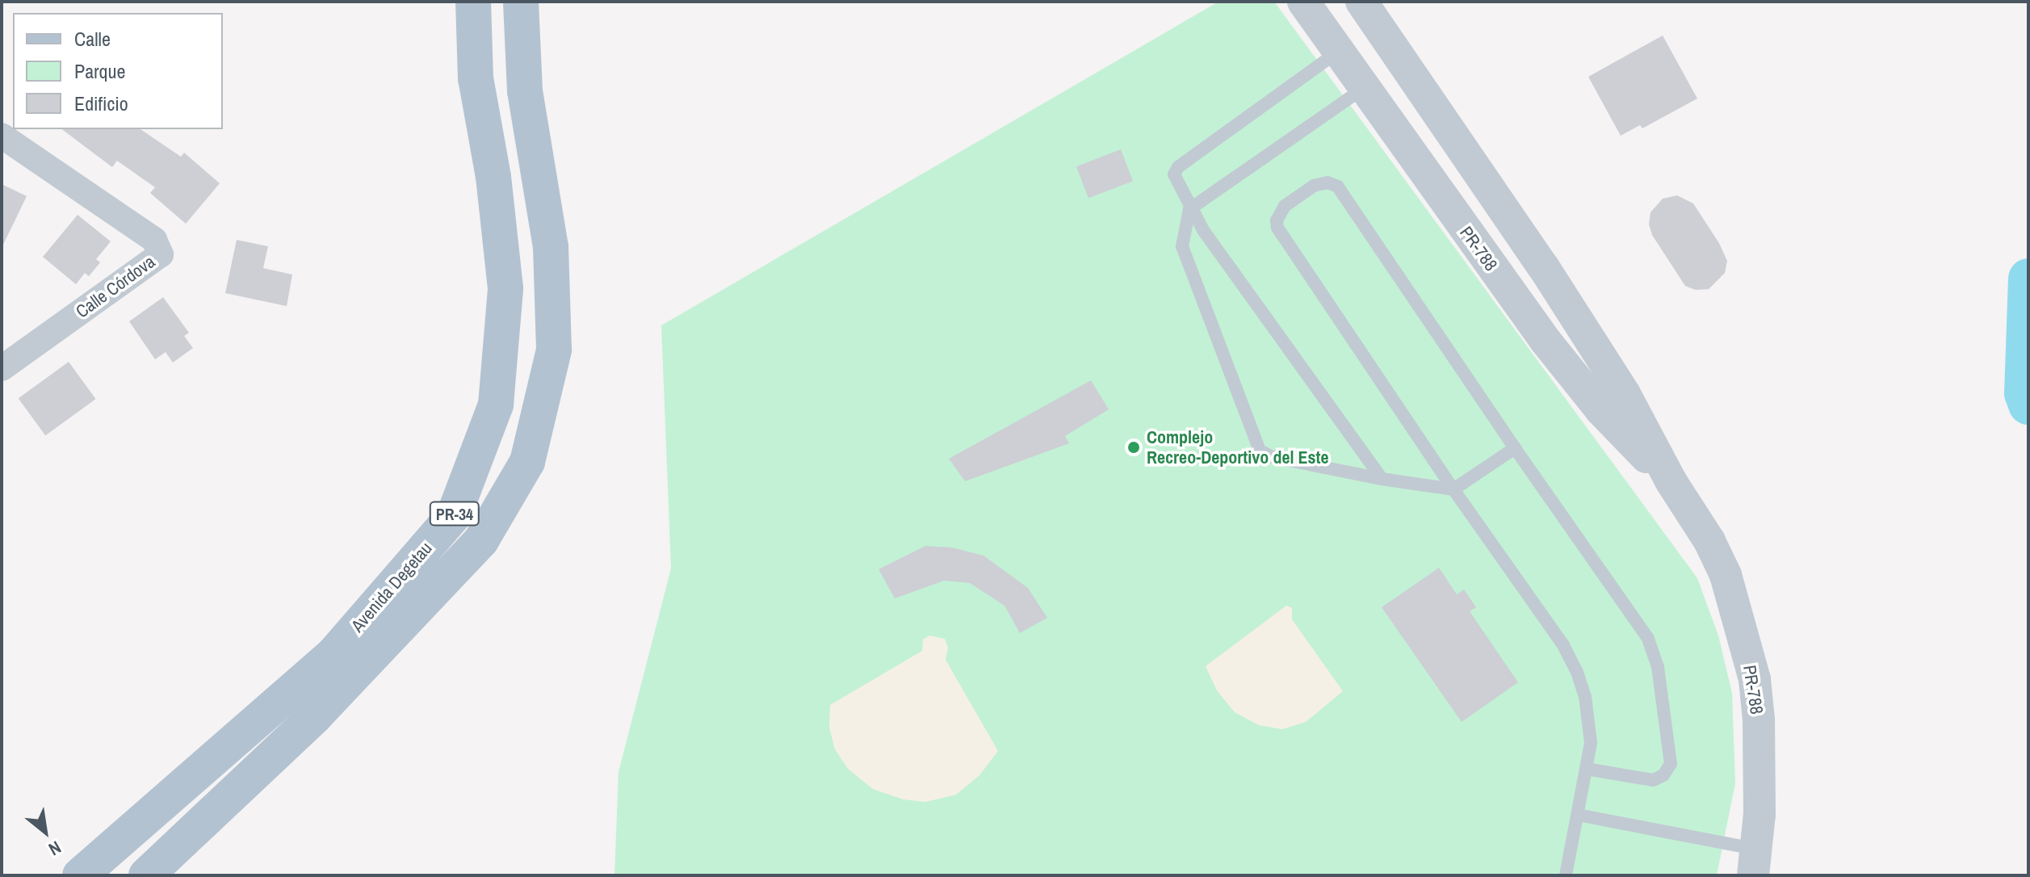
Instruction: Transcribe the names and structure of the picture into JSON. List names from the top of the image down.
{
  "streets": {
    "main road": ["PR-34", "Avenida Degetau"],
    "street": ["PR-788", "Calle Córdova"]
  },
  "places": ["Complejo Recreo-Deportivo del Este"],
  "legend": ["Calle", "Parque", "Edificio"],
  "north": "bottom right"
}
